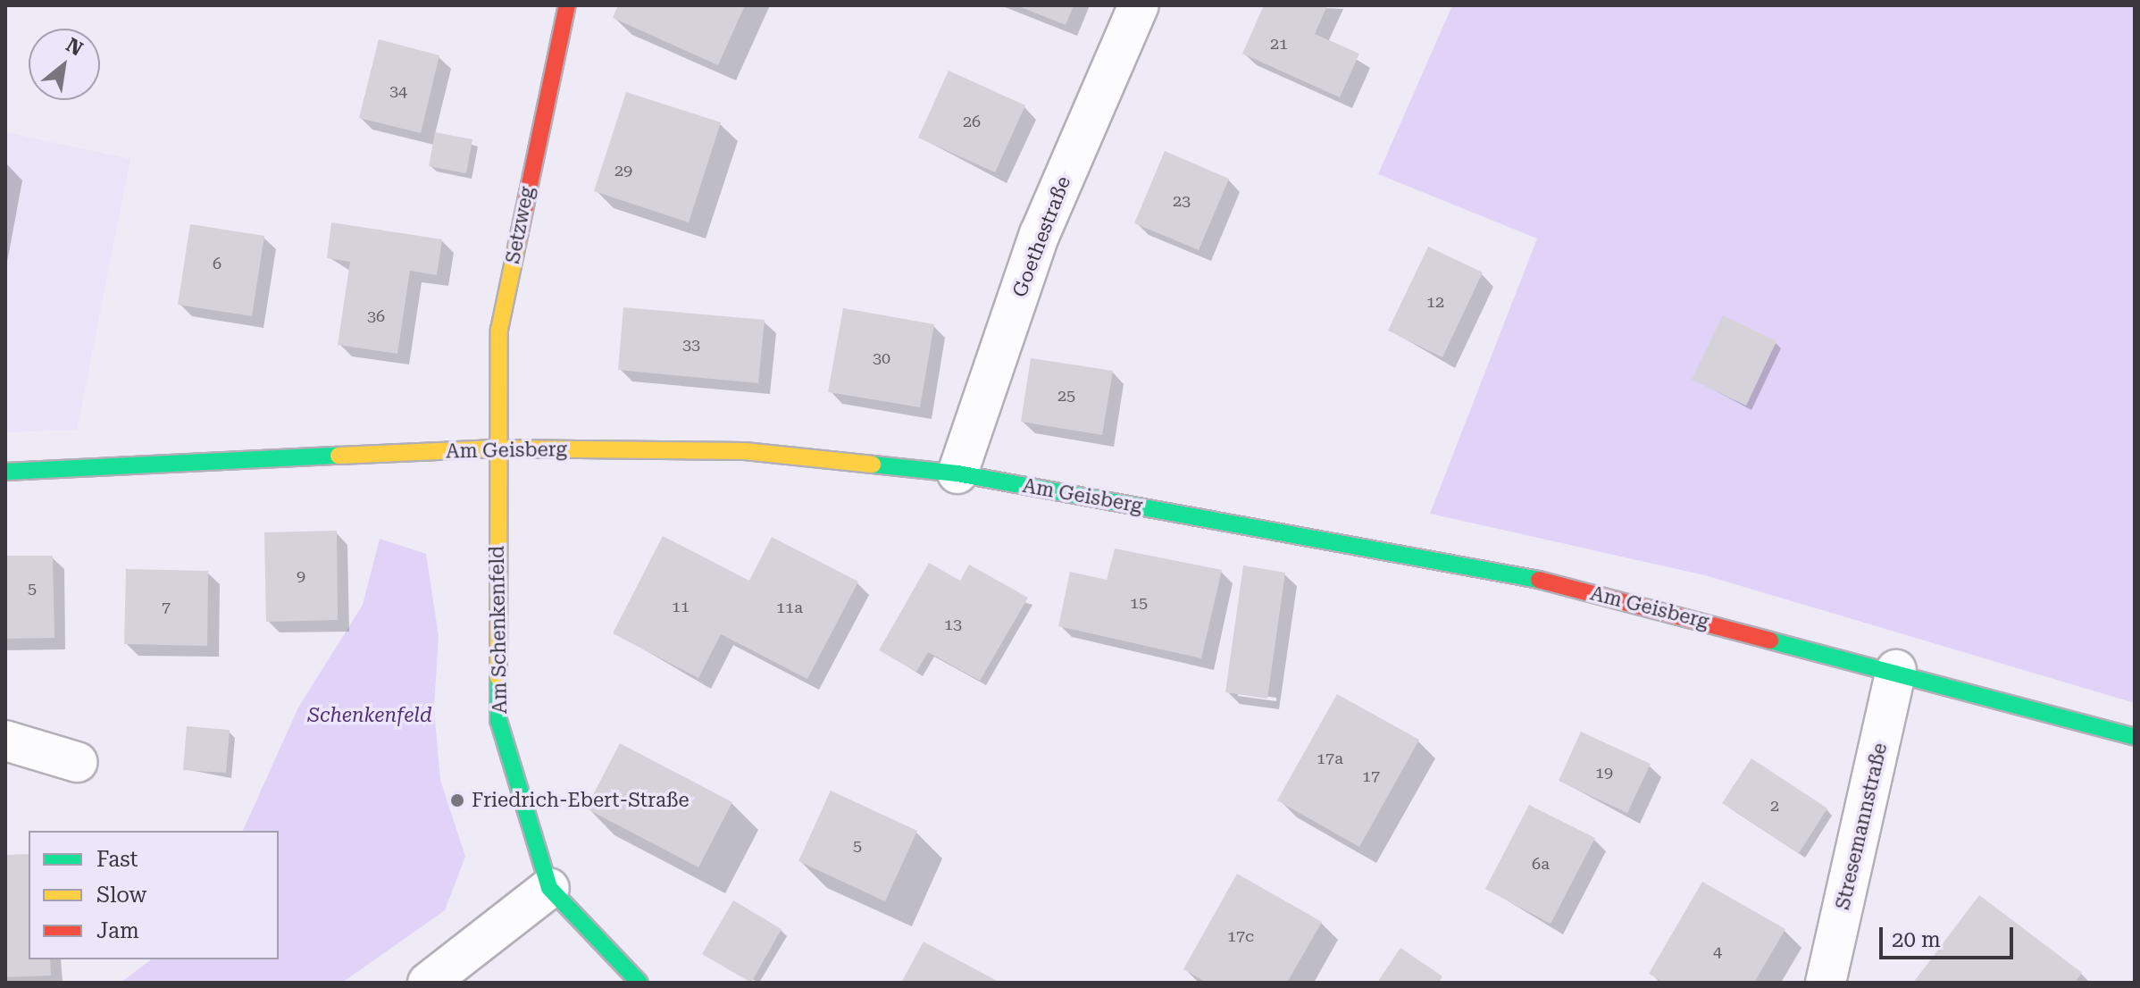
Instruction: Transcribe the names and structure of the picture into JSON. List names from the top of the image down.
{
  "streets": {
    "street": [
      "Setzweg",
      "Goethestraße",
      "Am Geisberg",
      "Am Schenkenfeld",
      "Stresemannstraße"
    ]
  },
  "crossings": [
    ["Setzweg", "Am Geisberg"],
    ["Setzweg", "Am Schenkenfeld"],
    ["Goethestraße", "Am Geisberg"],
    ["Am Geisberg", "Am Schenkenfeld"],
    ["Am Geisberg", "Stresemannstraße"]
  ],
  "parks": ["Schenkenfeld"],
  "places": ["Friedrich-Ebert-Straße"],
  "house_numbers": [
    "21",
    "34",
    "26",
    "29",
    "23",
    "6",
    "12",
    "36",
    "33",
    "30",
    "25",
    "9",
    "5",
    "15",
    "11",
    "7",
    "11a",
    "13",
    "17a",
    "19",
    "17",
    "2",
    "5",
    "6a",
    "17c",
    "4"
  ],
  "legend": ["Fast", "Slow", "Jam"],
  "scale_bar": "20 m",
  "north": "top right"
}
